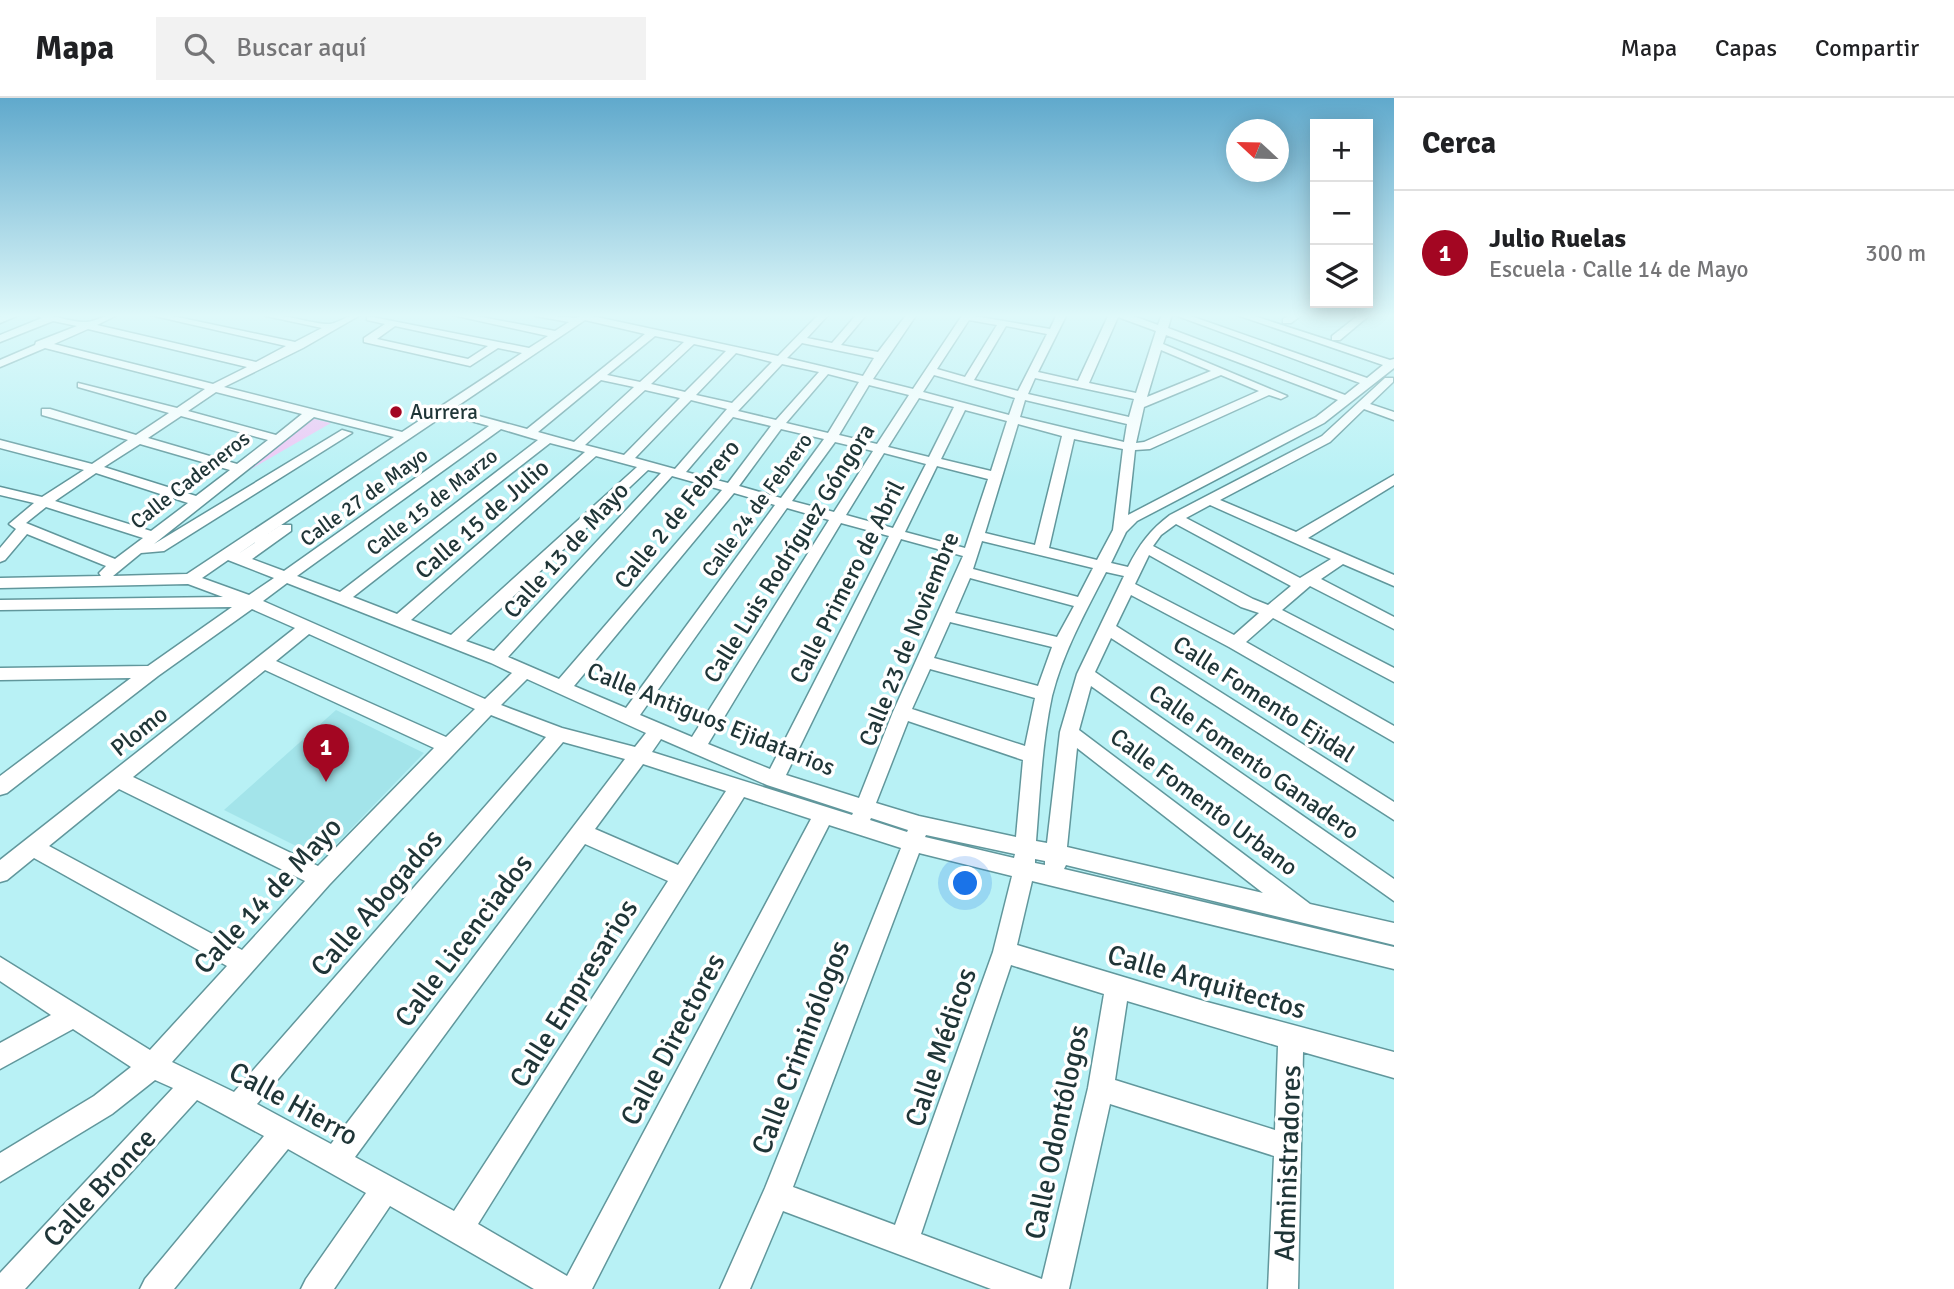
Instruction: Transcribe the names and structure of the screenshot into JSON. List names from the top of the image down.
{
  "streets": {
    "street": [
      "Calle Cadeneros",
      "Calle 27 de Mayo",
      "Calle 15 de Marzo",
      "Calle 24 de Febrero",
      "Calle 2 de Febrero",
      "Calle 15 de Julio",
      "Calle 13 de Mayo",
      "Calle Luis Rodríguez Góngora",
      "Calle Primero de Abril",
      "Calle 23 de Noviembre",
      "Calle Fomento Ejidal",
      "Calle Antiguos Ejidatarios",
      "Plomo",
      "Calle Fomento Ganadero",
      "Calle Fomento Urbano",
      "Calle 14 de Mayo",
      "Calle Abogados",
      "Calle Licenciados",
      "Calle Arquitectos",
      "Calle Empresarios",
      "Calle Directores",
      "Calle Criminólogos",
      "Calle Médicos",
      "Calle Hierro",
      "Calle Odontólogos",
      "Administradores",
      "Calle Bronce"
    ]
  },
  "crossings": [
    ["Calle Cadeneros", "Calle Antiguos Ejidatarios"],
    ["Calle 27 de Mayo", "Calle Antiguos Ejidatarios"],
    ["Calle 15 de Marzo", "Calle Antiguos Ejidatarios"],
    ["Calle 24 de Febrero", "Calle Antiguos Ejidatarios"],
    ["Calle 2 de Febrero", "Calle Antiguos Ejidatarios"],
    ["Calle 15 de Julio", "Calle Antiguos Ejidatarios"],
    ["Calle 13 de Mayo", "Calle Antiguos Ejidatarios"],
    ["Calle Luis Rodríguez Góngora", "Calle Antiguos Ejidatarios"],
    ["Calle Primero de Abril", "Calle Antiguos Ejidatarios"],
    ["Calle 23 de Noviembre", "Calle Antiguos Ejidatarios"],
    ["Calle Antiguos Ejidatarios", "Plomo"],
    ["Calle Antiguos Ejidatarios", "Calle Fomento Urbano"],
    ["Calle Antiguos Ejidatarios", "Calle 14 de Mayo"],
    ["Calle Antiguos Ejidatarios", "Calle Abogados"],
    ["Calle Antiguos Ejidatarios", "Calle Licenciados"],
    ["Calle Antiguos Ejidatarios", "Calle Empresarios"],
    ["Calle Antiguos Ejidatarios", "Calle Directores"],
    ["Calle Antiguos Ejidatarios", "Calle Criminólogos"],
    ["Calle Antiguos Ejidatarios", "Calle Médicos"],
    ["Calle 14 de Mayo", "Calle Hierro"],
    ["Calle Abogados", "Calle Hierro"],
    ["Calle Licenciados", "Calle Hierro"],
    ["Calle Arquitectos", "Calle Médicos"],
    ["Calle Arquitectos", "Calle Odontólogos"],
    ["Calle Arquitectos", "Administradores"],
    ["Calle Empresarios", "Calle Hierro"],
    ["Calle Hierro", "Calle Bronce"]
  ],
  "places": ["Aurrera"],
  "north": "left",
  "page": {
    "header": "Mapa",
    "search": "Buscar aquí",
    "nav": ["Mapa", "Capas", "Compartir"],
    "heading": "Cerca",
    "map_buttons": ["+", "−"],
    "list": [
      {
        "mark": "1",
        "name": "Julio Ruelas",
        "note": "Escuela · Calle 14 de Mayo",
        "value": "300 m"
      }
    ],
    "pins": "1"
  }
}
